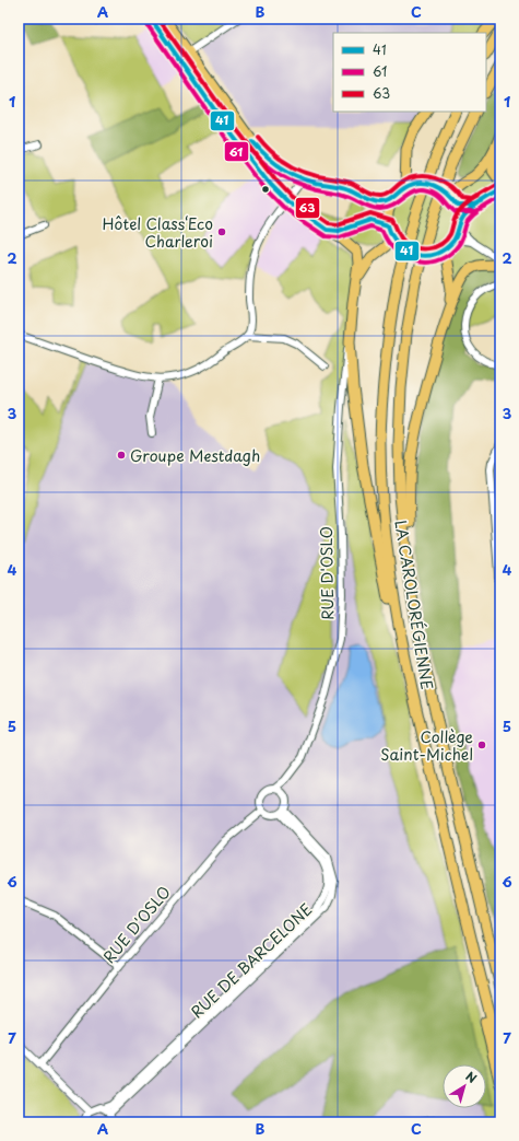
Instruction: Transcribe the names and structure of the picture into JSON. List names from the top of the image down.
{
  "streets": {
    "highway": ["LA CAROLORÉGIENNE"],
    "street": ["RUE D'OSLO", "RUE DE BARCELONE"]
  },
  "crossings": [
    ["RUE D'OSLO", "RUE DE BARCELONE"]
  ],
  "places": ["Hôtel Class‘Eco Charleroi", "Groupe Mestdagh", "Collège Saint-Michel"],
  "lines": ["transit line 41", "transit line 63", "transit line 61"],
  "legend": ["41", "61", "63"],
  "north": "top right",
  "grid": {
    "columns": ["A", "B", "C"],
    "rows": [
      "1",
      "2",
      "3",
      "4",
      "5",
      "6",
      "7"
    ]
  }
}
